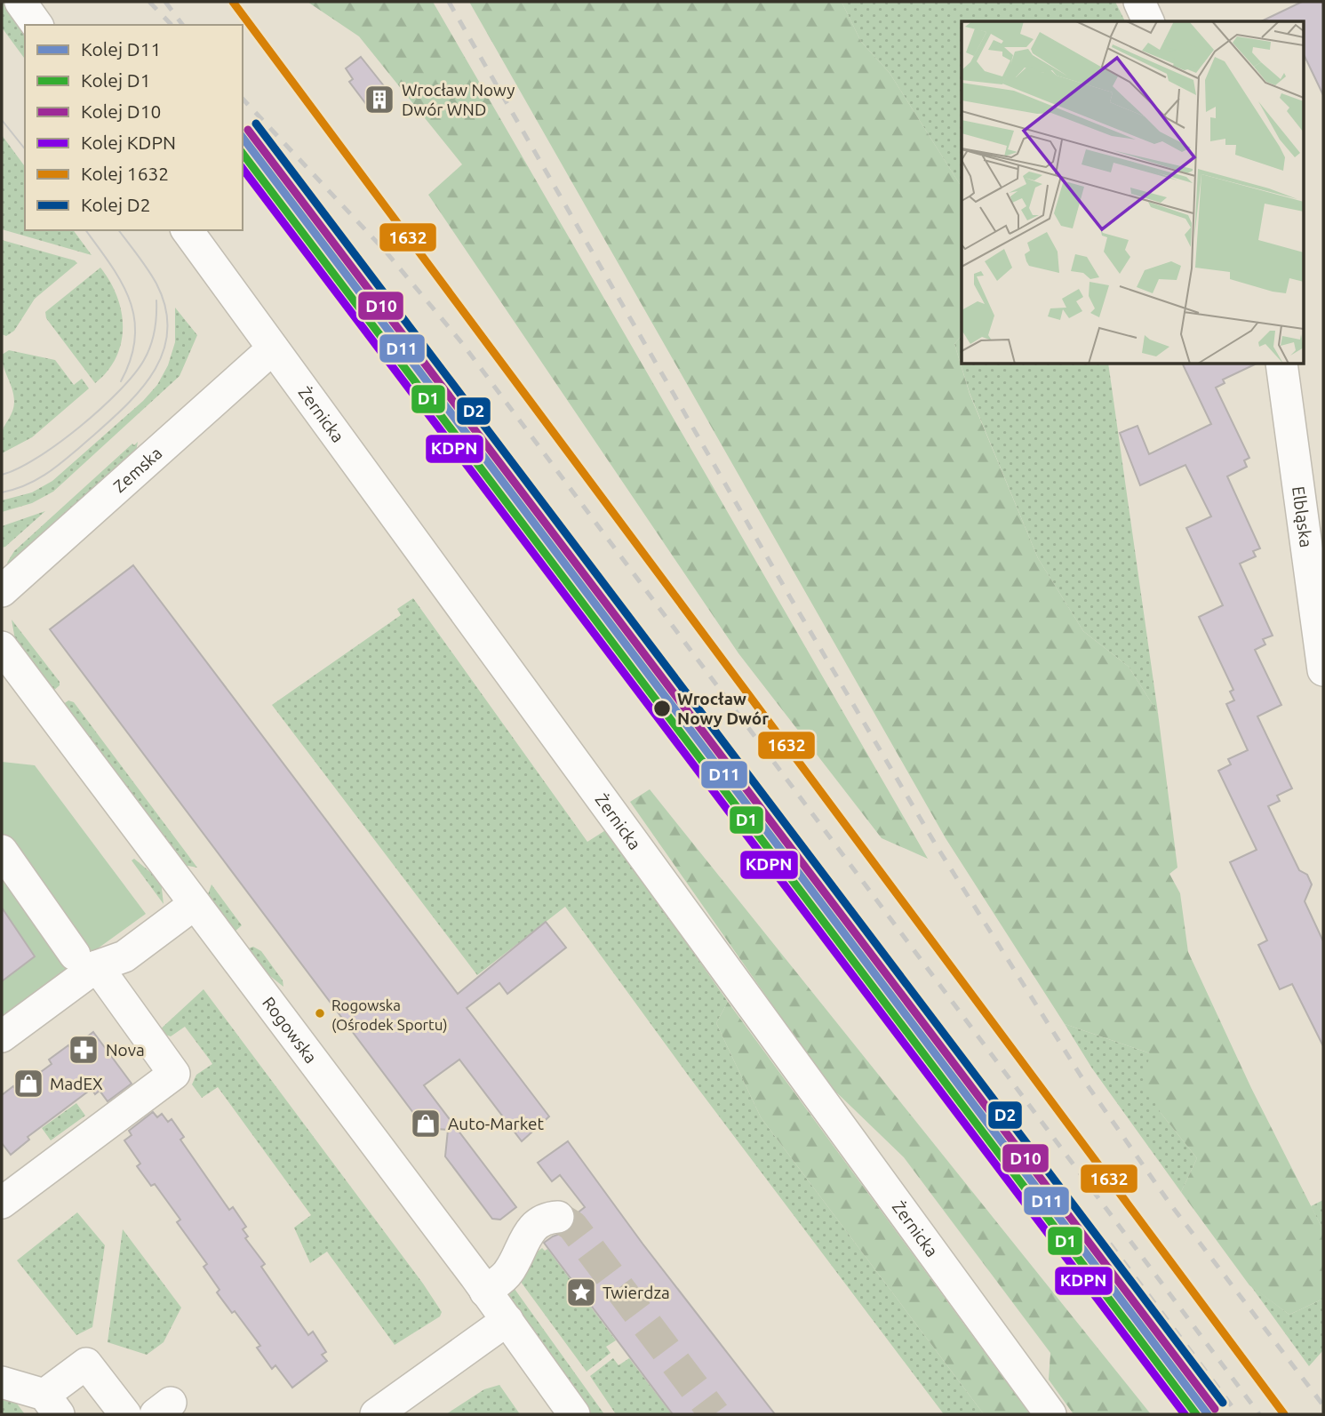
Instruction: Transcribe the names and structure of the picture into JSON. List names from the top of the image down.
{
  "streets": {
    "street": [
      "Żernicka",
      "Zemska",
      "Elbląska",
      "Rogowska"
    ]
  },
  "crossings": [
    ["Żernicka", "Zemska"]
  ],
  "places": {
    "building": ["Wrocław Nowy Dwór WND"],
    "other": ["Wrocław Nowy Dwór", "Rogowska (Ośrodek Sportu)"],
    "pharmacy": ["Nova"],
    "shop": ["MadEX", "Auto-Market"],
    "place": ["Twierdza"]
  },
  "lines": [
    "rail line 1632",
    "rail line D2",
    "rail line D10",
    "rail line D11",
    "rail line D1",
    "rail line KDPN"
  ],
  "legend": [
    "Kolej D11",
    "Kolej D1",
    "Kolej D10",
    "Kolej KDPN",
    "Kolej 1632",
    "Kolej D2"
  ]
}
